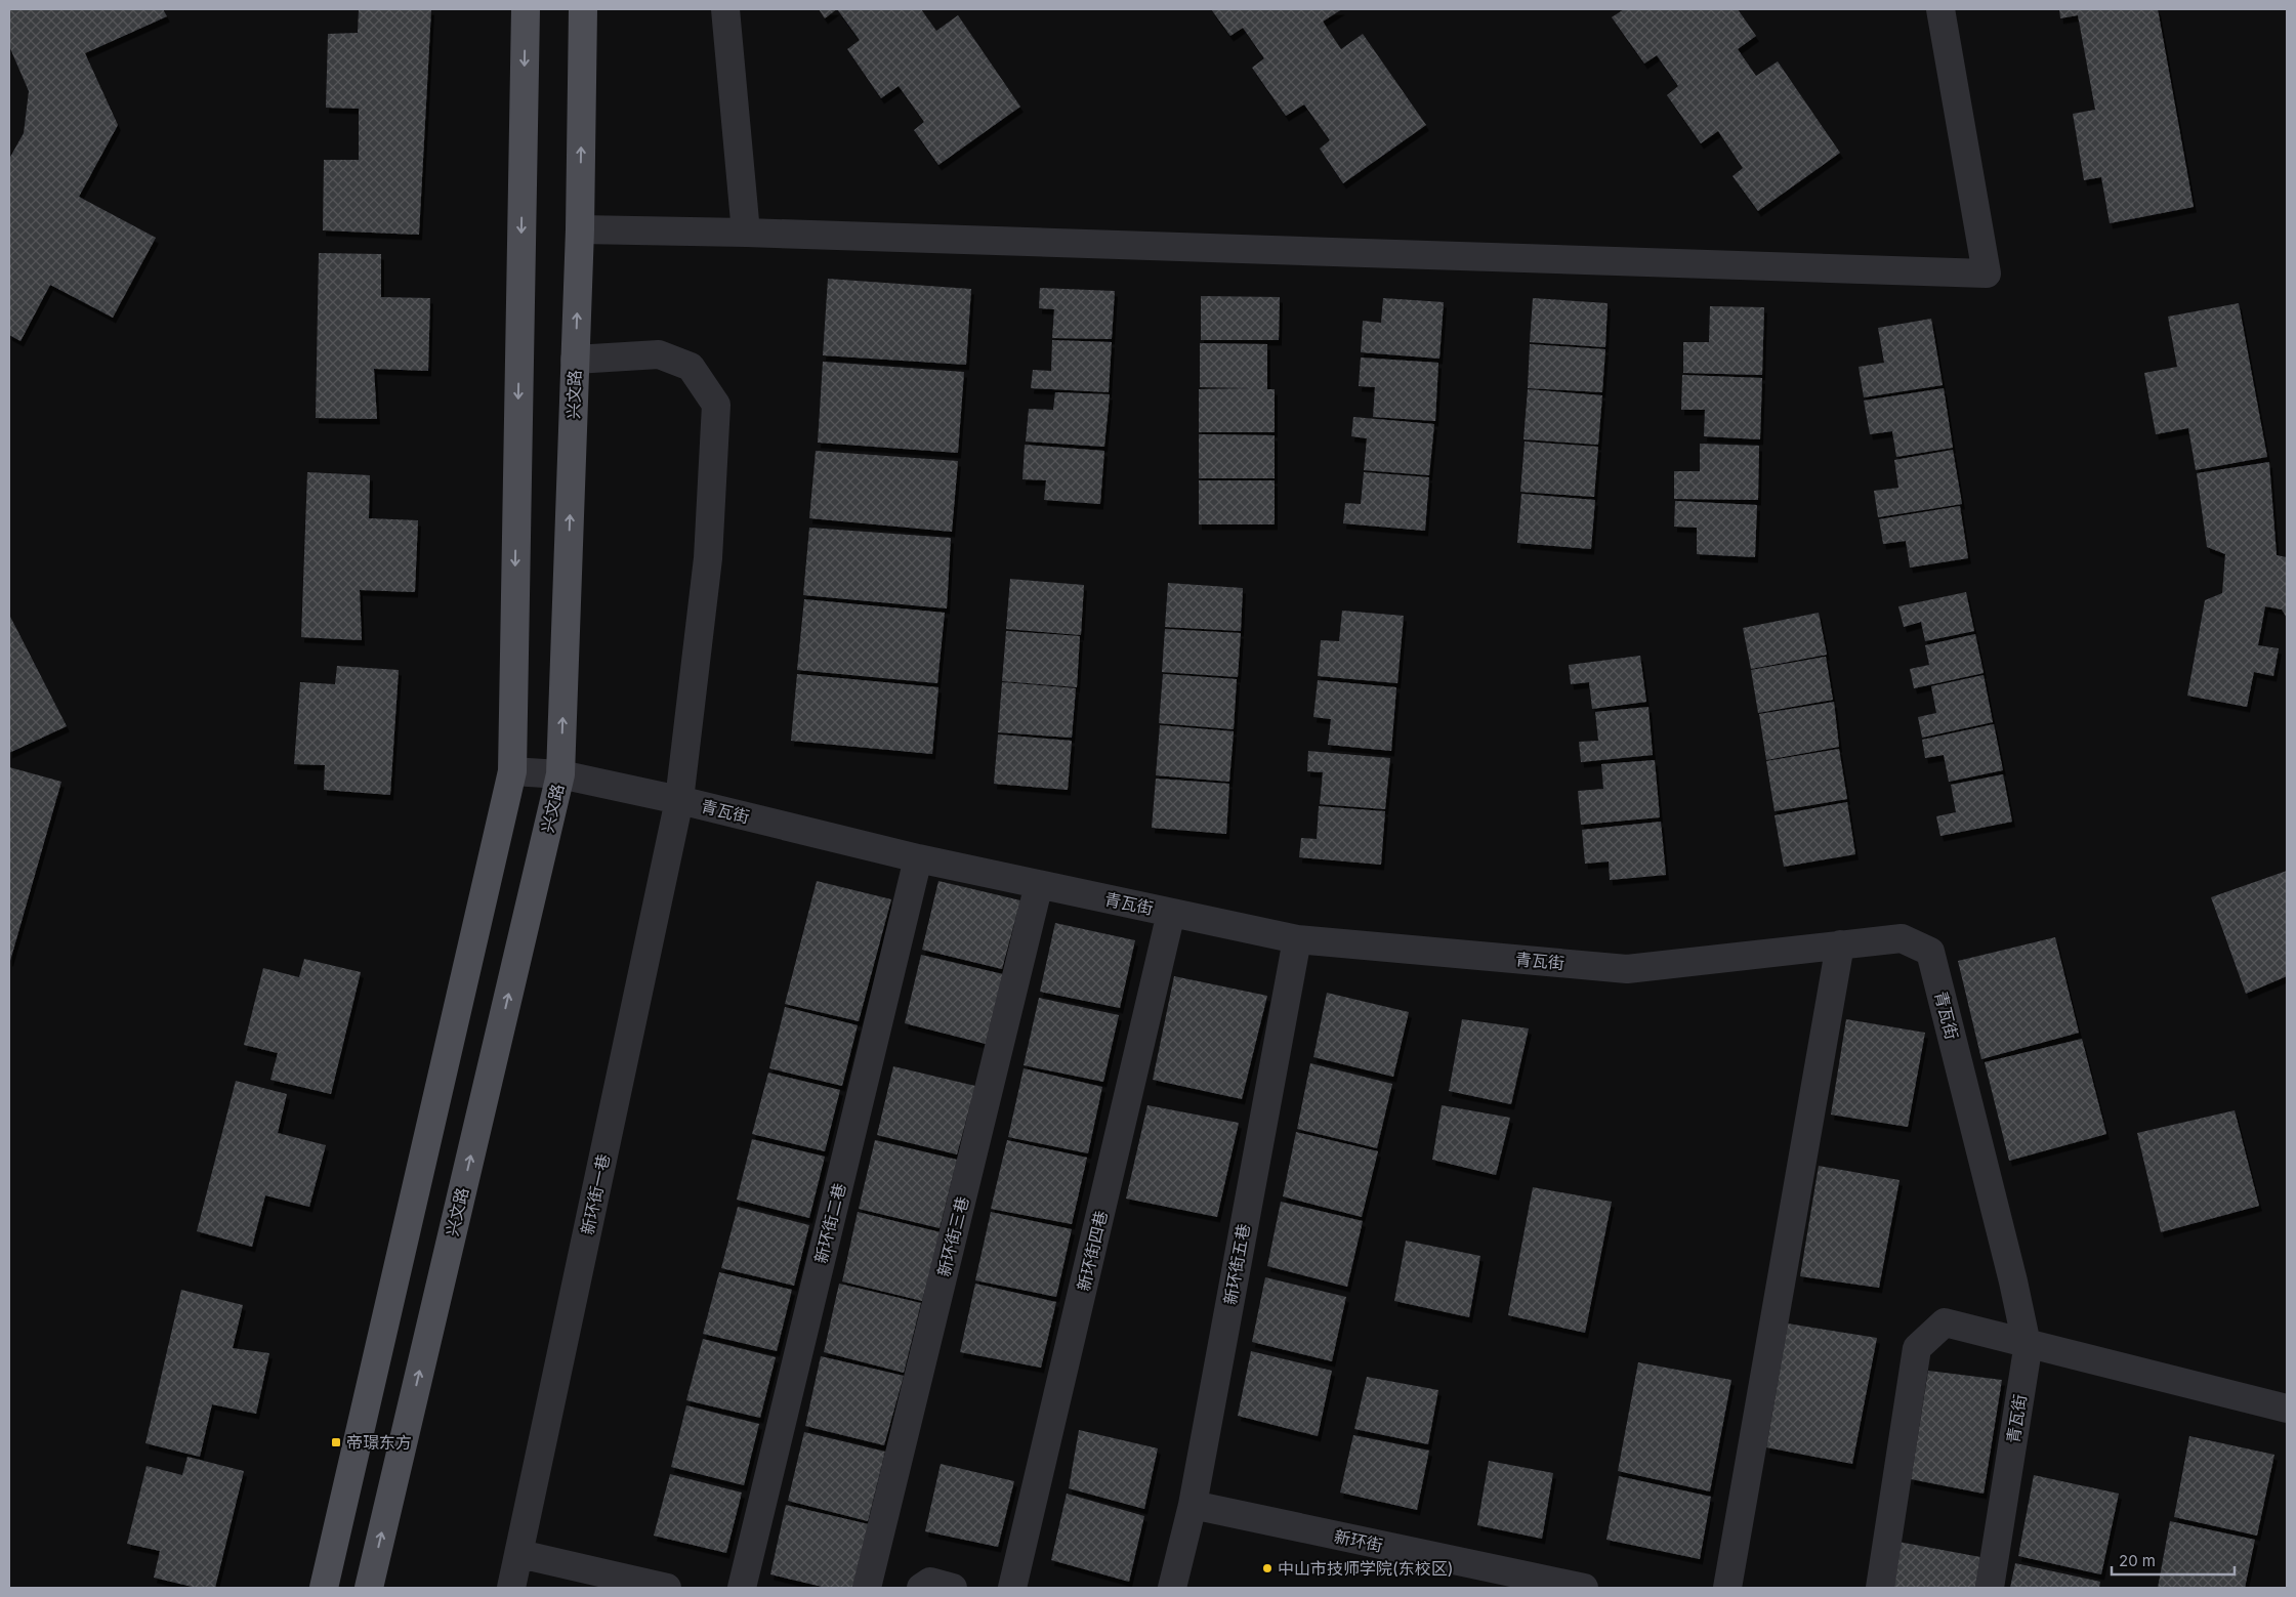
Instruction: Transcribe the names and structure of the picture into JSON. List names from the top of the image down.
{
  "streets": {
    "main road": ["兴文路"],
    "street": [
      "青瓦街",
      "新环街一巷",
      "新环街二巷",
      "新环街三巷",
      "新环街四巷",
      "新环街五巷",
      "新环街"
    ]
  },
  "crossings": [
    ["兴文路", "青瓦街"],
    ["兴文路", "新环街一巷"],
    ["青瓦街", "新环街一巷"],
    ["青瓦街", "新环街二巷"],
    ["青瓦街", "新环街三巷"],
    ["青瓦街", "新环街四巷"],
    ["青瓦街", "新环街五巷"],
    ["新环街五巷", "新环街"]
  ],
  "places": {
    "transit": ["帝璟东方"],
    "other": ["中山市技师学院(东校区)"]
  },
  "scale_bar": "20 m"
}
